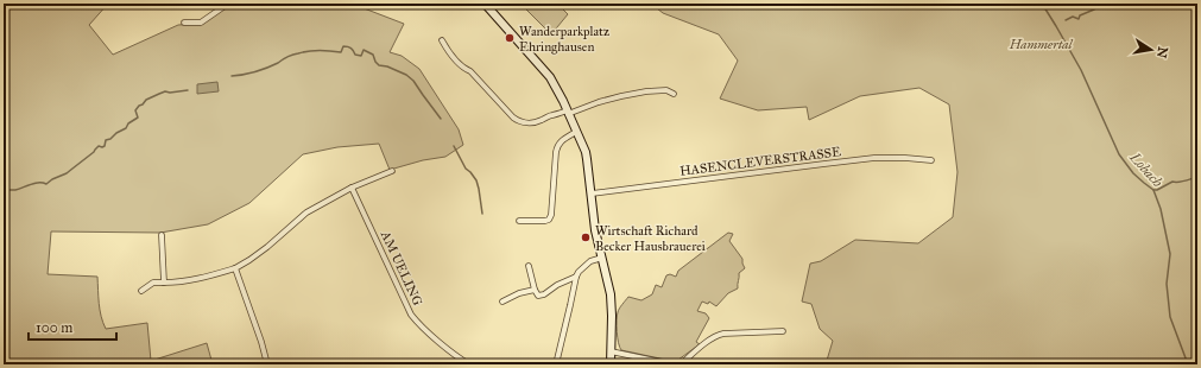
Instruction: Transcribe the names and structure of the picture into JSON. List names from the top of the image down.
{
  "streets": {
    "street": ["HASENCLEVERSTRASSE", "AM UELING"]
  },
  "water": ["Lobach"],
  "parks": ["Hammertal"],
  "places": ["Wanderparkplatz Ehringhausen", "Wirtschaft Richard Becker Hausbrauerei"],
  "scale_bar": "100 m",
  "north": "right"
}
